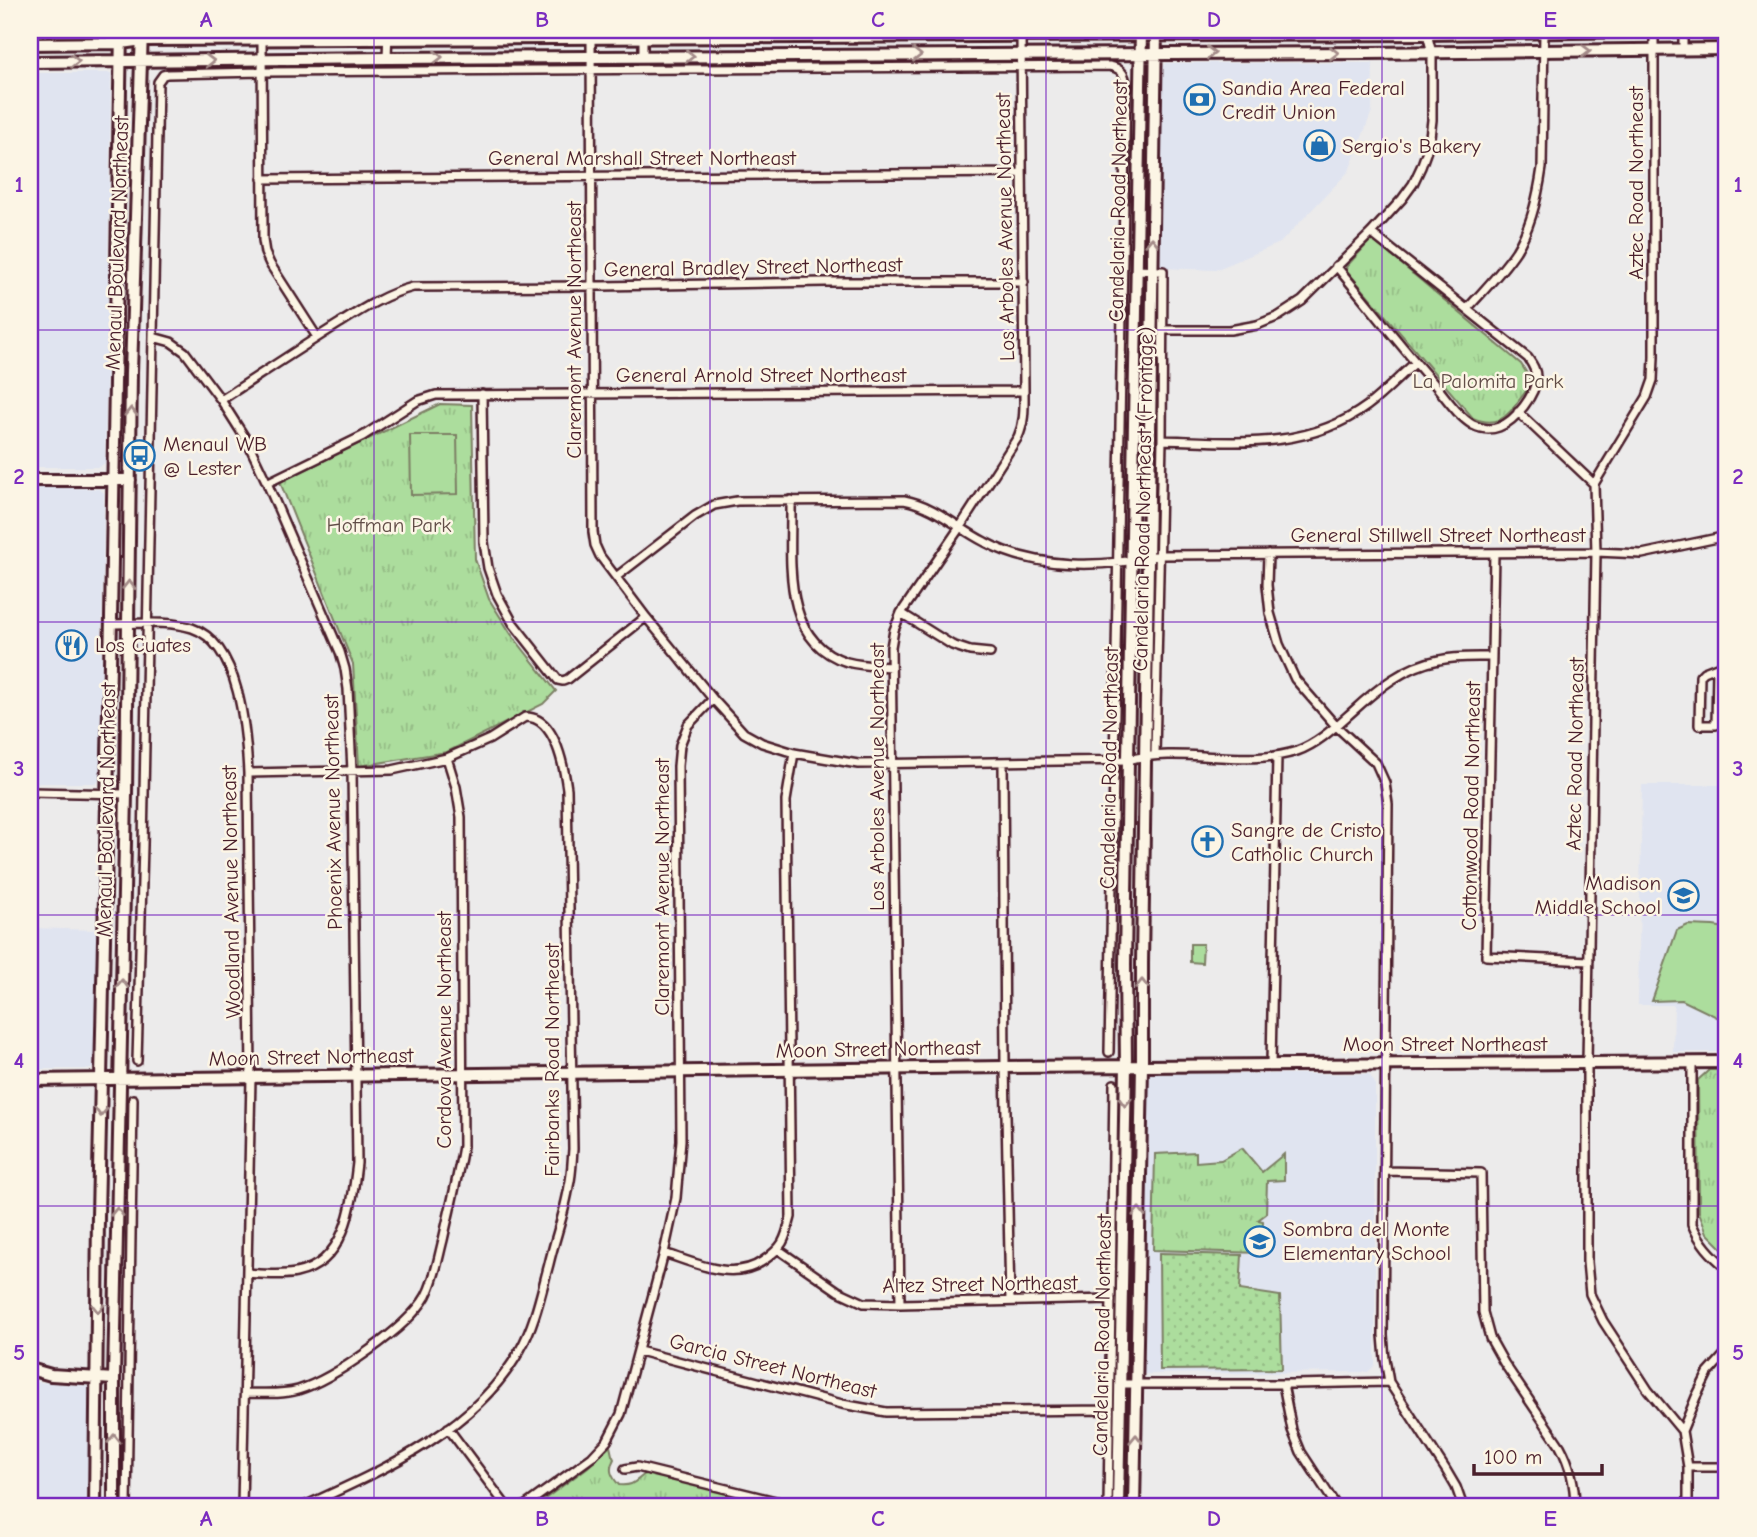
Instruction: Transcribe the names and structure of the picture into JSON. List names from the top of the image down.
{
  "streets": {
    "main road": ["Candelaria Road Northeast", "Menaul Boulevard Northeast", "Moon Street Northeast"],
    "street": [
      "General Marshall Street Northeast",
      "Aztec Road Northeast",
      "Los Arboles Avenue Northeast",
      "General Bradley Street Northeast",
      "Claremont Avenue Northeast",
      "General Arnold Street Northeast",
      "Candelaria Road Northeast (Frontage)",
      "General Stillwell Street Northeast",
      "Cottonwood Road Northeast",
      "Phoenix Avenue Northeast",
      "Woodland Avenue Northeast",
      "Cordova Avenue Northeast",
      "Fairbanks Road Northeast",
      "Altez Street Northeast",
      "Garcia Street Northeast"
    ]
  },
  "crossings": [
    ["General Marshall Street Northeast", "Los Arboles Avenue Northeast"],
    ["General Marshall Street Northeast", "Claremont Avenue Northeast"],
    ["Aztec Road Northeast", "General Stillwell Street Northeast"],
    ["Aztec Road Northeast", "Cottonwood Road Northeast"],
    ["Aztec Road Northeast", "Moon Street Northeast"],
    ["Candelaria Road Northeast", "Candelaria Road Northeast (Frontage)"],
    ["Candelaria Road Northeast", "General Stillwell Street Northeast"],
    ["Candelaria Road Northeast", "Moon Street Northeast"],
    ["Los Arboles Avenue Northeast", "General Bradley Street Northeast"],
    ["Los Arboles Avenue Northeast", "General Arnold Street Northeast"],
    ["Los Arboles Avenue Northeast", "General Stillwell Street Northeast"],
    ["Los Arboles Avenue Northeast", "Moon Street Northeast"],
    ["Los Arboles Avenue Northeast", "Altez Street Northeast"],
    ["Menaul Boulevard Northeast", "Woodland Avenue Northeast"],
    ["Menaul Boulevard Northeast", "Moon Street Northeast"],
    ["General Bradley Street Northeast", "Claremont Avenue Northeast"],
    ["General Bradley Street Northeast", "Phoenix Avenue Northeast"],
    ["Claremont Avenue Northeast", "General Arnold Street Northeast"],
    ["Claremont Avenue Northeast", "General Stillwell Street Northeast"],
    ["Claremont Avenue Northeast", "Moon Street Northeast"],
    ["Claremont Avenue Northeast", "Garcia Street Northeast"],
    ["General Arnold Street Northeast", "Phoenix Avenue Northeast"],
    ["Candelaria Road Northeast (Frontage)", "General Stillwell Street Northeast"],
    ["General Stillwell Street Northeast", "Cottonwood Road Northeast"],
    ["Phoenix Avenue Northeast", "Woodland Avenue Northeast"],
    ["Phoenix Avenue Northeast", "Moon Street Northeast"],
    ["Woodland Avenue Northeast", "Cordova Avenue Northeast"],
    ["Woodland Avenue Northeast", "Moon Street Northeast"],
    ["Cordova Avenue Northeast", "Moon Street Northeast"],
    ["Cordova Avenue Northeast", "Fairbanks Road Northeast"],
    ["Moon Street Northeast", "Fairbanks Road Northeast"]
  ],
  "parks": ["La Palomita Park", "Hoffman Park"],
  "places": {
    "bank": ["Sandia Area Federal Credit Union"],
    "shop": ["Sergio's Bakery"],
    "bus stop": ["Menaul WB @ Lester"],
    "restaurant": ["Los Cuates"],
    "church": ["Sangre de Cristo Catholic Church"],
    "school or university": ["Madison Middle School", "Sombra del Monte Elementary School"]
  },
  "scale_bar": "100 m",
  "grid": {
    "columns": [
      "A",
      "B",
      "C",
      "D",
      "E"
    ],
    "rows": [
      "1",
      "2",
      "3",
      "4",
      "5"
    ]
  }
}
